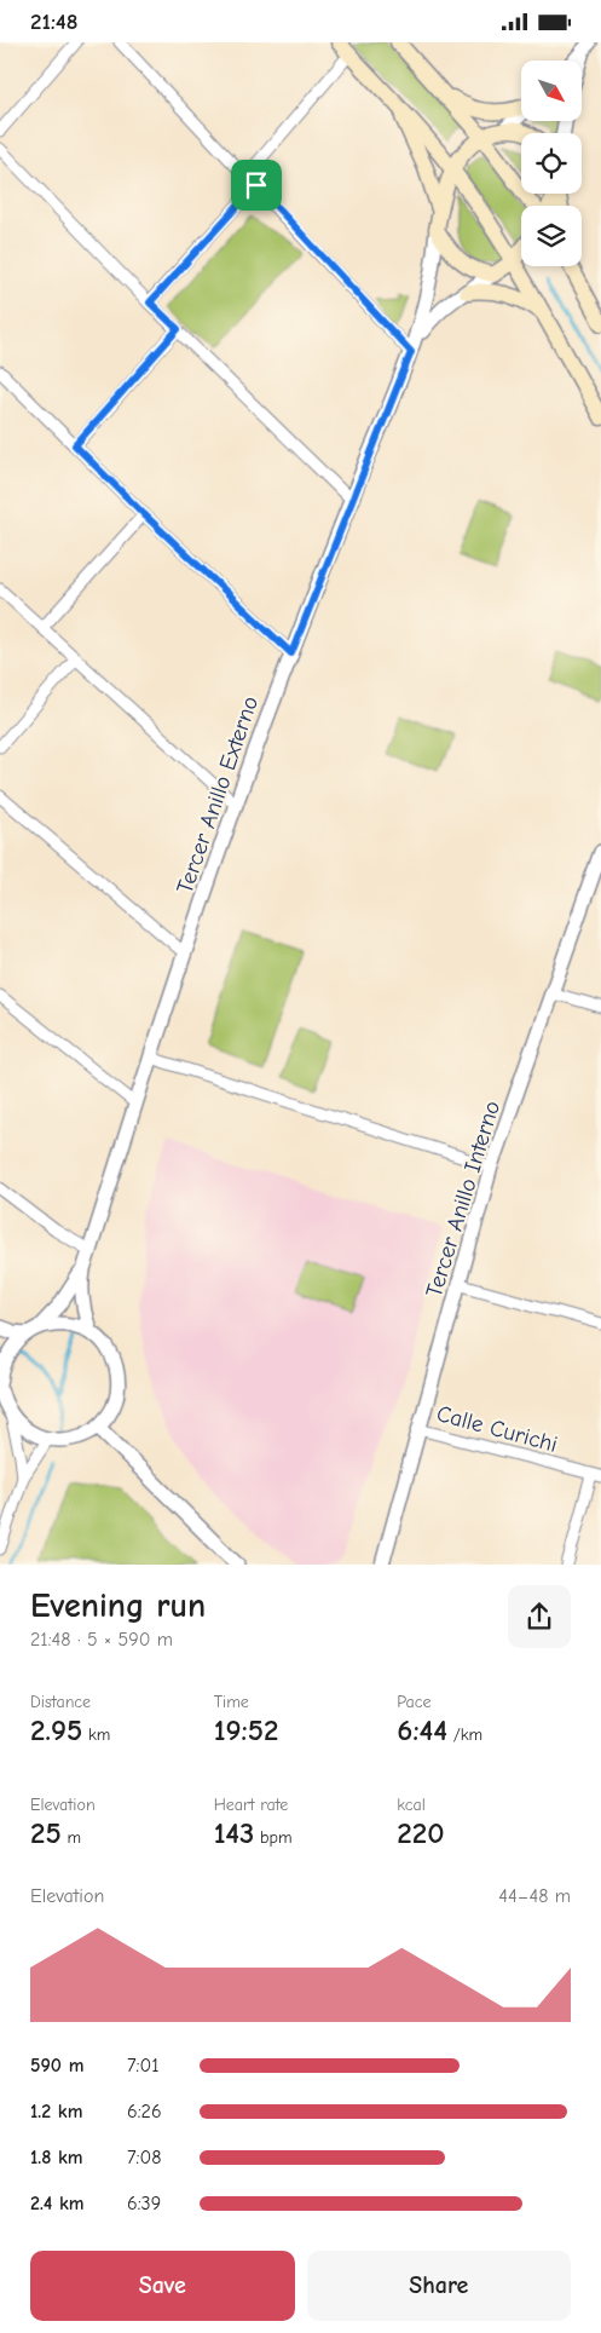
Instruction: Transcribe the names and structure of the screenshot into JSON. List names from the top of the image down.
{
  "streets": {
    "street": ["Tercer Anillo Externo", "Tercer Anillo Interno", "Calle Curichi"]
  },
  "crossings": [
    ["Tercer Anillo Interno", "Calle Curichi"]
  ],
  "north": "bottom right",
  "page": {
    "status": "21:48",
    "heading": ["Evening run", "21:48 · 5 × 590 m"],
    "stats": [
      ["Distance", "2.95 km"],
      ["Time", "19:52"],
      ["Pace", "6:44 /km"],
      ["Elevation", "25 m"],
      ["Heart rate", "143 bpm"],
      ["kcal", "220"]
    ],
    "chart": ["Elevation", "44–48 m"],
    "list": [
      {
        "name": "590 m",
        "note": "7:01"
      },
      {
        "name": "1.2 km",
        "note": "6:26"
      },
      {
        "name": "1.8 km",
        "note": "7:08"
      },
      {
        "name": "2.4 km",
        "note": "6:39"
      }
    ],
    "buttons": ["Save", "Share"]
  }
}
